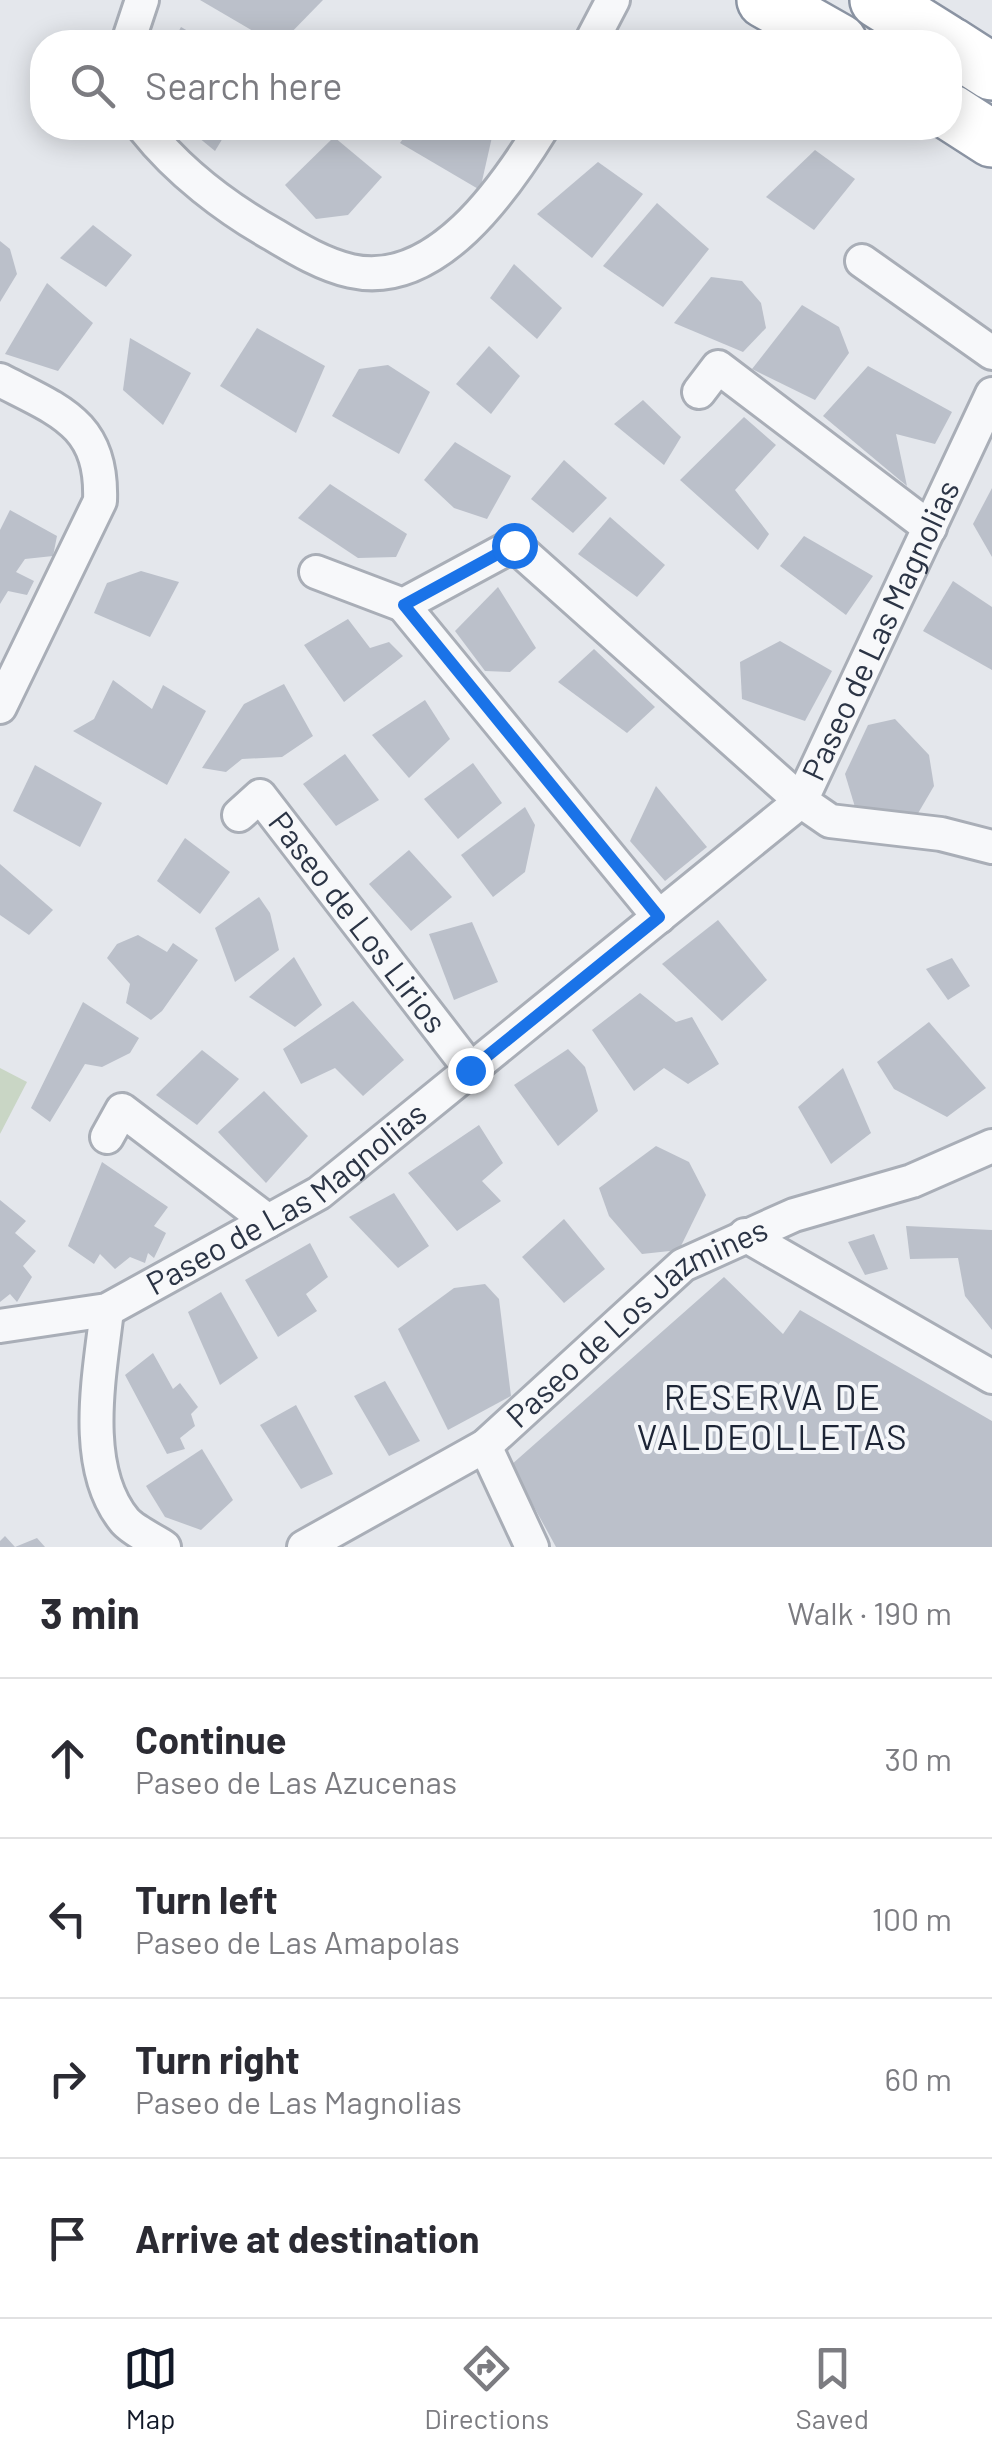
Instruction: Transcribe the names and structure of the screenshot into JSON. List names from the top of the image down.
{
  "streets": {
    "street": ["Paseo de Las Magnolias", "Paseo de Los Lirios", "Paseo de Los Jazmines"]
  },
  "crossings": [
    ["Paseo de Las Magnolias", "Paseo de Los Lirios"]
  ],
  "districts": ["RESERVA DE VALDEOLLETAS"],
  "page": {
    "search": "Search here",
    "heading": ["3 min", "Walk · 190 m"],
    "list": [
      ["Continue", "Paseo de Las Azucenas", "30 m"],
      ["Turn left", "Paseo de Las Amapolas", "100 m"],
      ["Turn right", "Paseo de Las Magnolias", "60 m"],
      "Arrive at destination"
    ],
    "nav": ["Map", "Directions", "Saved"]
  }
}
